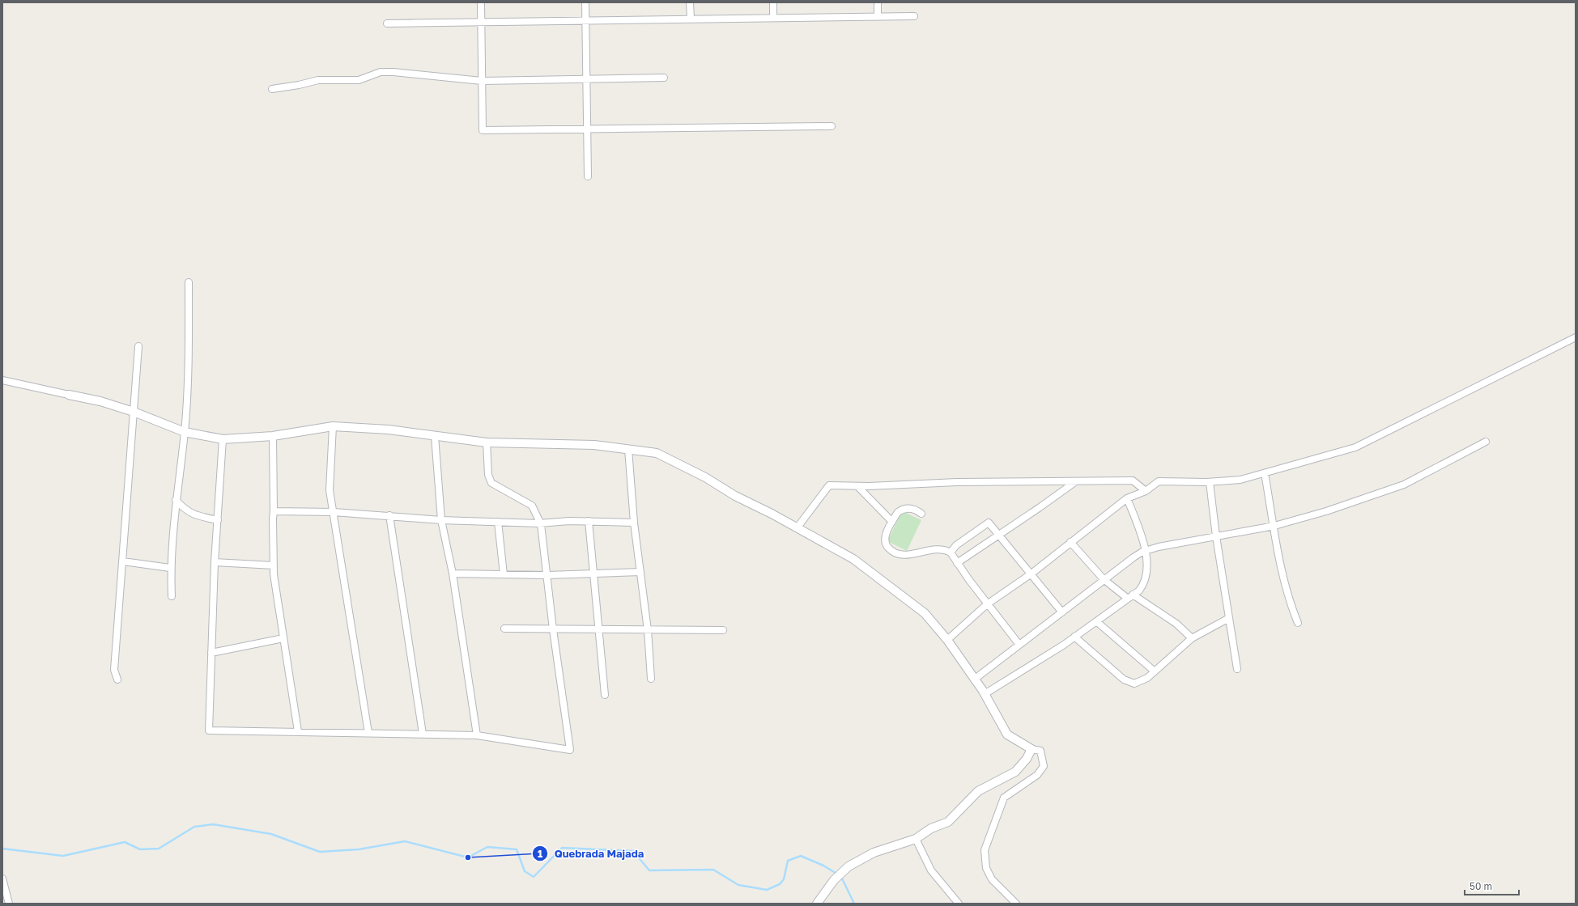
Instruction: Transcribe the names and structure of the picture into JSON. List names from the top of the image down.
{
  "places": ["Quebrada Majada"],
  "scale_bar": "50 m"
}
